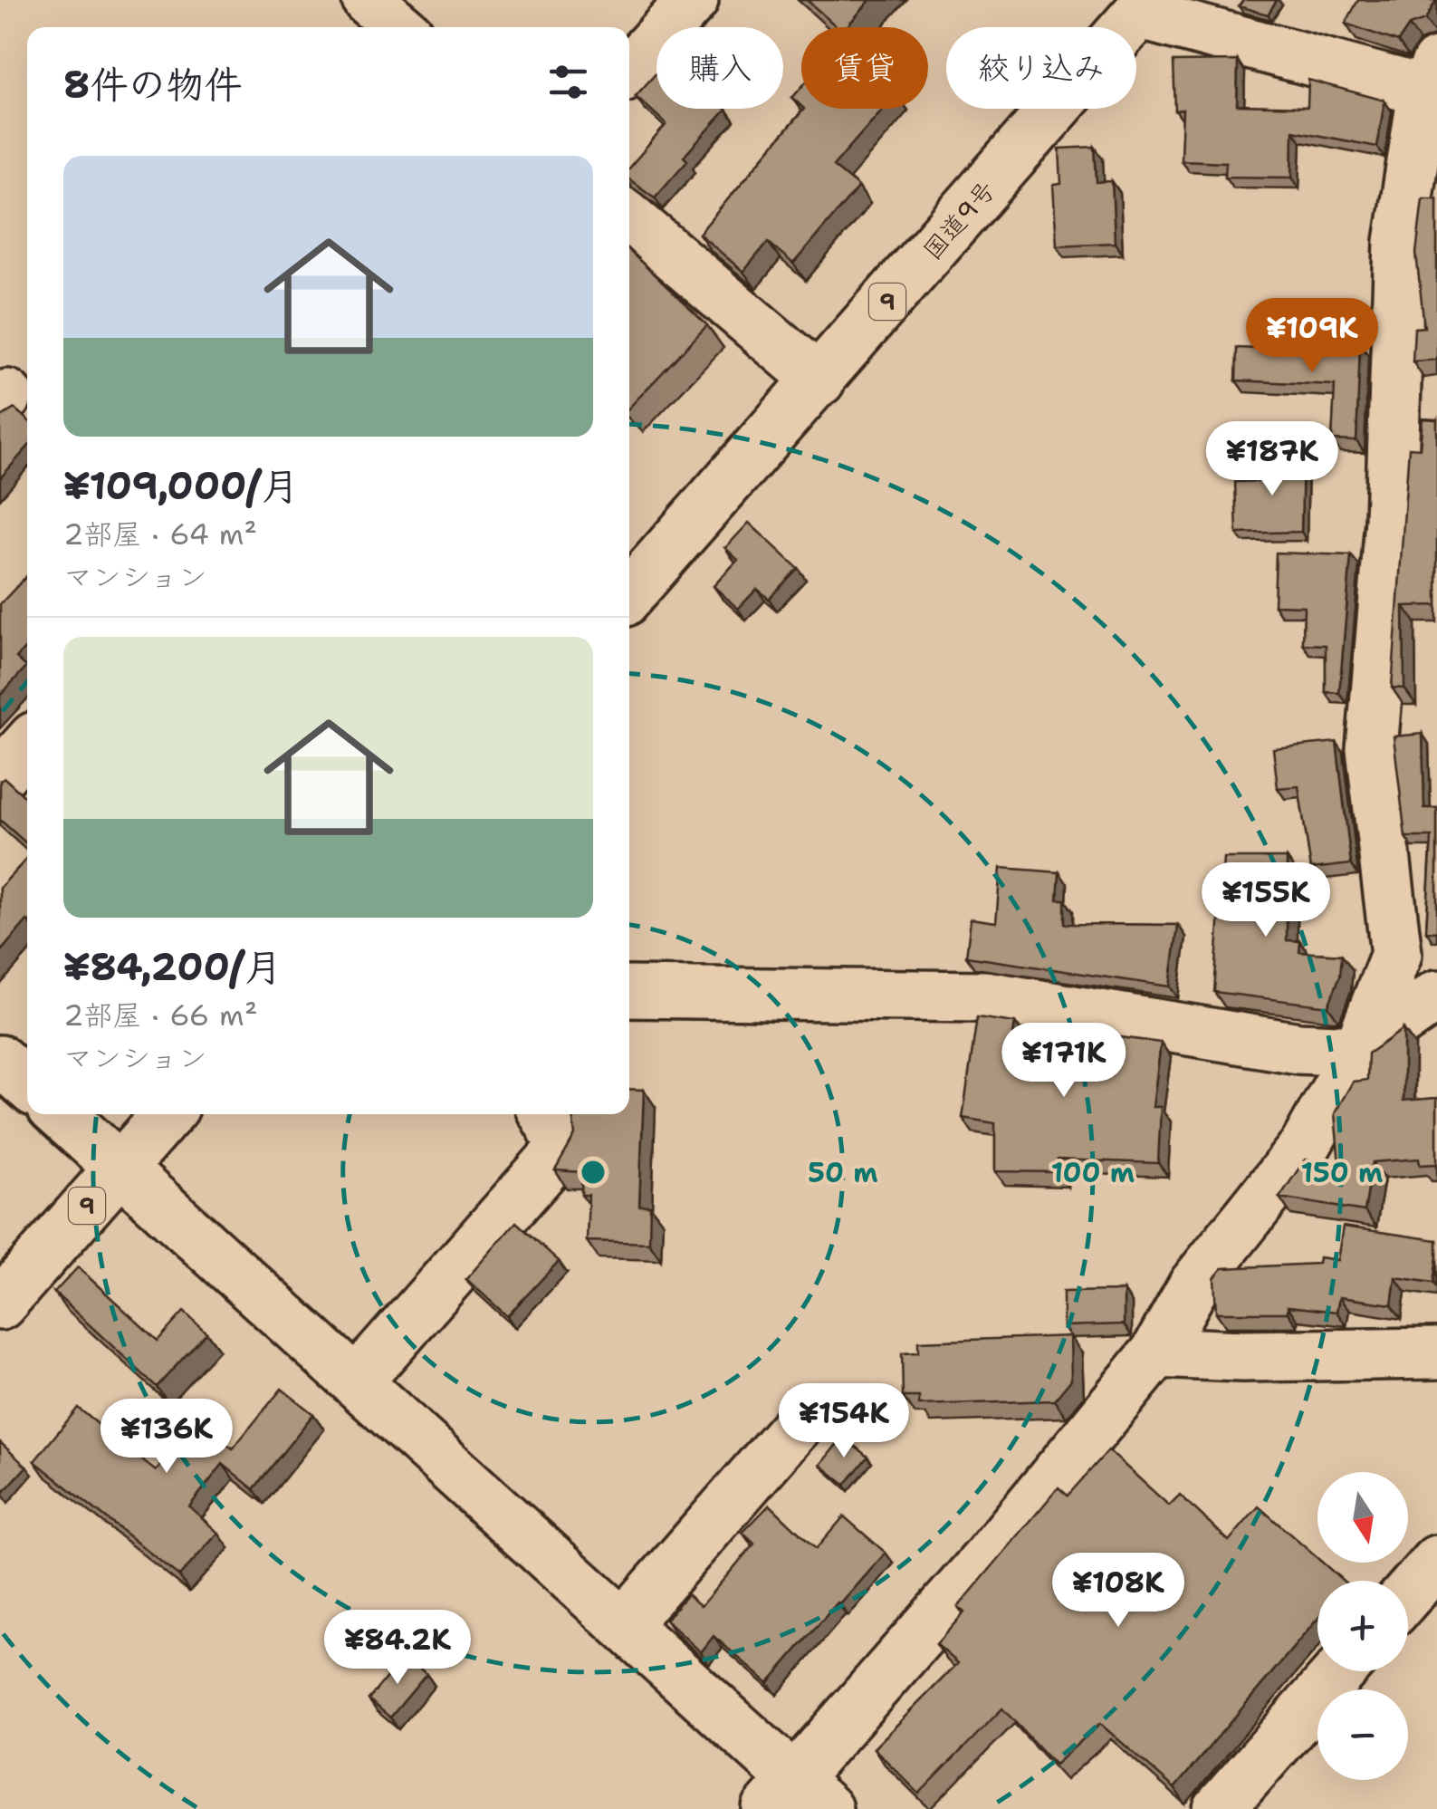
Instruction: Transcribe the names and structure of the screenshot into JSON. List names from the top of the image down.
{
  "streets": {
    "main road": ["国道9号", "9"]
  },
  "north": "bottom",
  "page": {
    "chip": ["購入", "賃貸", "絞り込み"],
    "heading": "8件の物件",
    "list": [
      {
        "name": "¥109,000/月",
        "note": "2部屋 · 64 m² · マンション"
      },
      {
        "name": "¥84,200/月",
        "note": "2部屋 · 66 m² · マンション"
      }
    ],
    "price": [
      "¥109K",
      "¥187K",
      "¥155K",
      "¥171K",
      "¥154K",
      "¥136K",
      "¥108K",
      "¥84.2K"
    ],
    "map_buttons": ["+", "−"]
  },
  "rings": ["50 m", "100 m", "150 m"]
}
